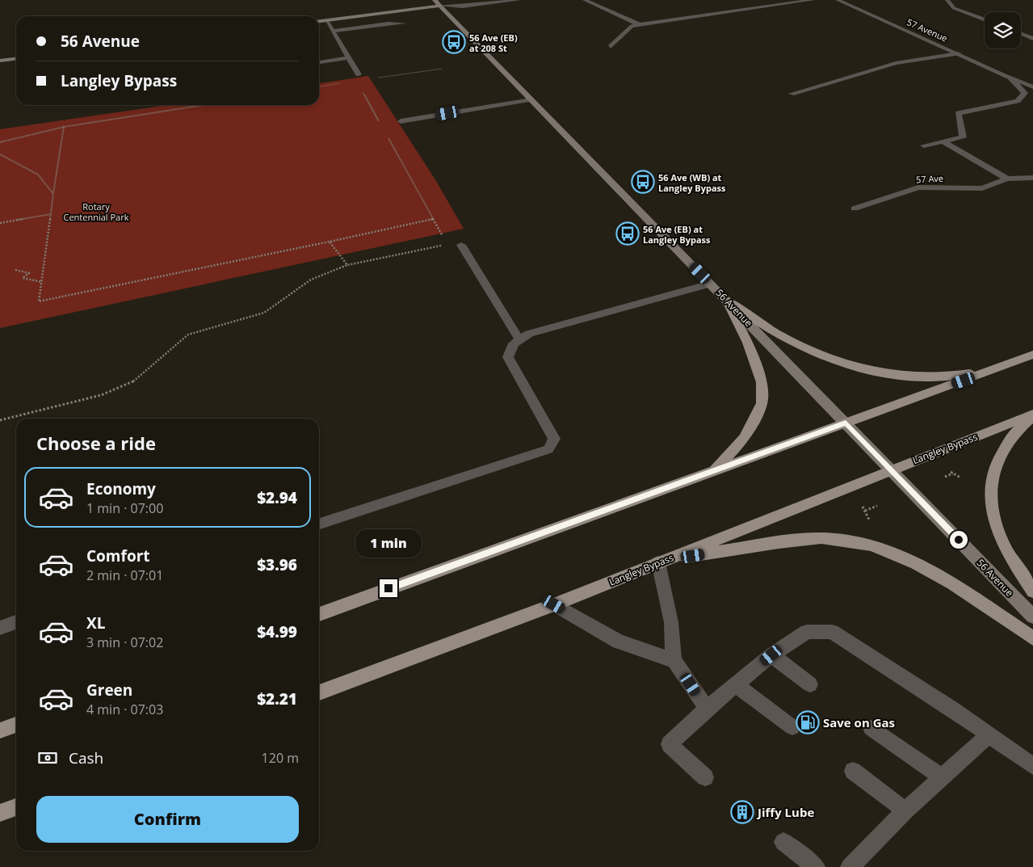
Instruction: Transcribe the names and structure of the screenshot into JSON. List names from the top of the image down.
{
  "streets": {
    "main road": ["56 Avenue", "Langley Bypass"],
    "street": ["57 Avenue", "57 Ave"]
  },
  "crossings": [
    ["56 Avenue", "Langley Bypass"]
  ],
  "parks": ["Rotary Centennial Park"],
  "places": {
    "bus stop": ["56 Ave (EB) at 208 St", "56 Ave (WB) at Langley Bypass", "56 Ave (EB) at Langley Bypass"],
    "fuel station": ["Save on Gas"],
    "building": ["Jiffy Lube"]
  },
  "page": {
    "banner": ["56 Avenue", "Langley Bypass"],
    "heading": "Choose a ride",
    "list": [
      {
        "name": "Economy",
        "note": "1 min · 07:00",
        "value": "$2.94"
      },
      {
        "name": "Comfort",
        "note": "2 min · 07:01",
        "value": "$3.96"
      },
      {
        "name": "XL",
        "note": "3 min · 07:02",
        "value": "$4.99"
      },
      {
        "name": "Green",
        "note": "4 min · 07:03",
        "value": "$2.21"
      }
    ],
    "bubble": "1 min",
    "pay": ["Cash", "120 m"],
    "buttons": "Confirm"
  }
}
